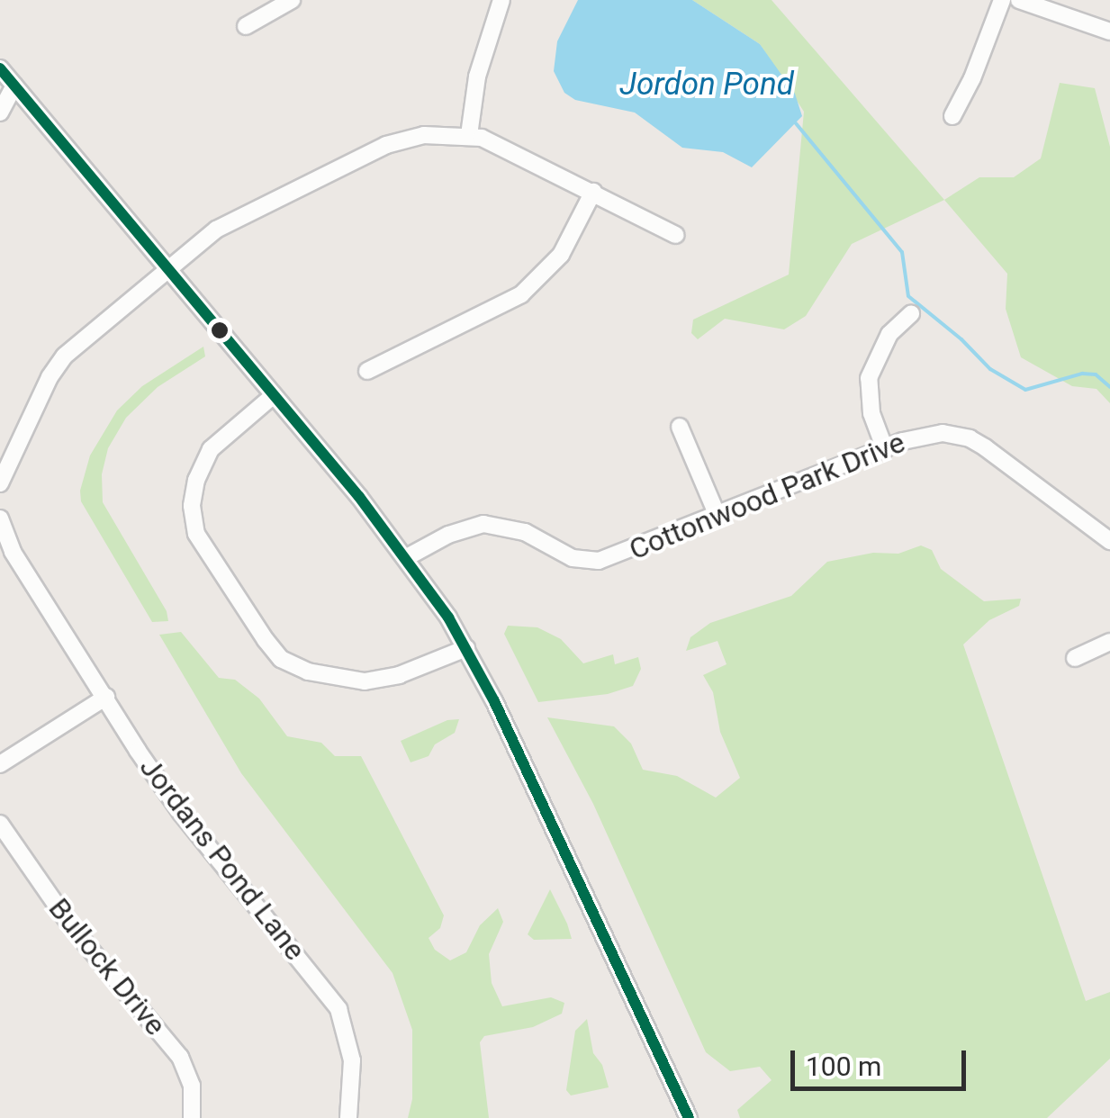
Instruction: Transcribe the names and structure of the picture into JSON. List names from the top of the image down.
{
  "streets": {
    "street": ["Cottonwood Park Drive", "Jordans Pond Lane", "Bullock Drive"]
  },
  "water": ["Jordon Pond"],
  "scale_bar": "100 m"
}
